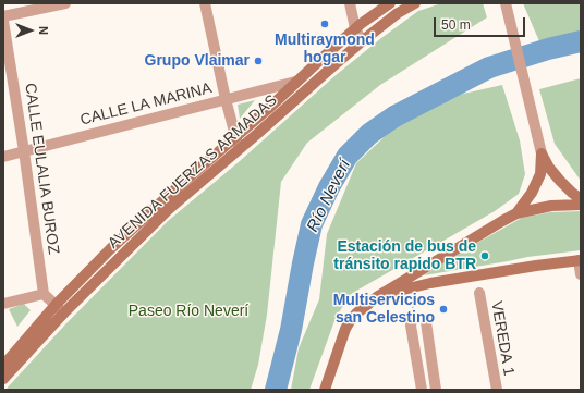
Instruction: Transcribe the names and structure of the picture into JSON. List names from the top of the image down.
{
  "streets": {
    "street": [
      "CALLE LA MARINA",
      "CALLE EULALIA BUROZ",
      "AVENIDA FUERZAS ARMADAS",
      "VEREDA 1"
    ]
  },
  "crossings": [
    ["CALLE LA MARINA", "CALLE EULALIA BUROZ"],
    ["CALLE LA MARINA", "AVENIDA FUERZAS ARMADAS"]
  ],
  "water": ["Río Neverí"],
  "parks": ["Paseo Río Neverí"],
  "places": [
    "Multiraymond hogar",
    "Grupo Vlaimar",
    "Estación de bus de tránsito rapido BTR",
    "Multiservicios san Celestino"
  ],
  "scale_bar": "50 m",
  "north": "right"
}
